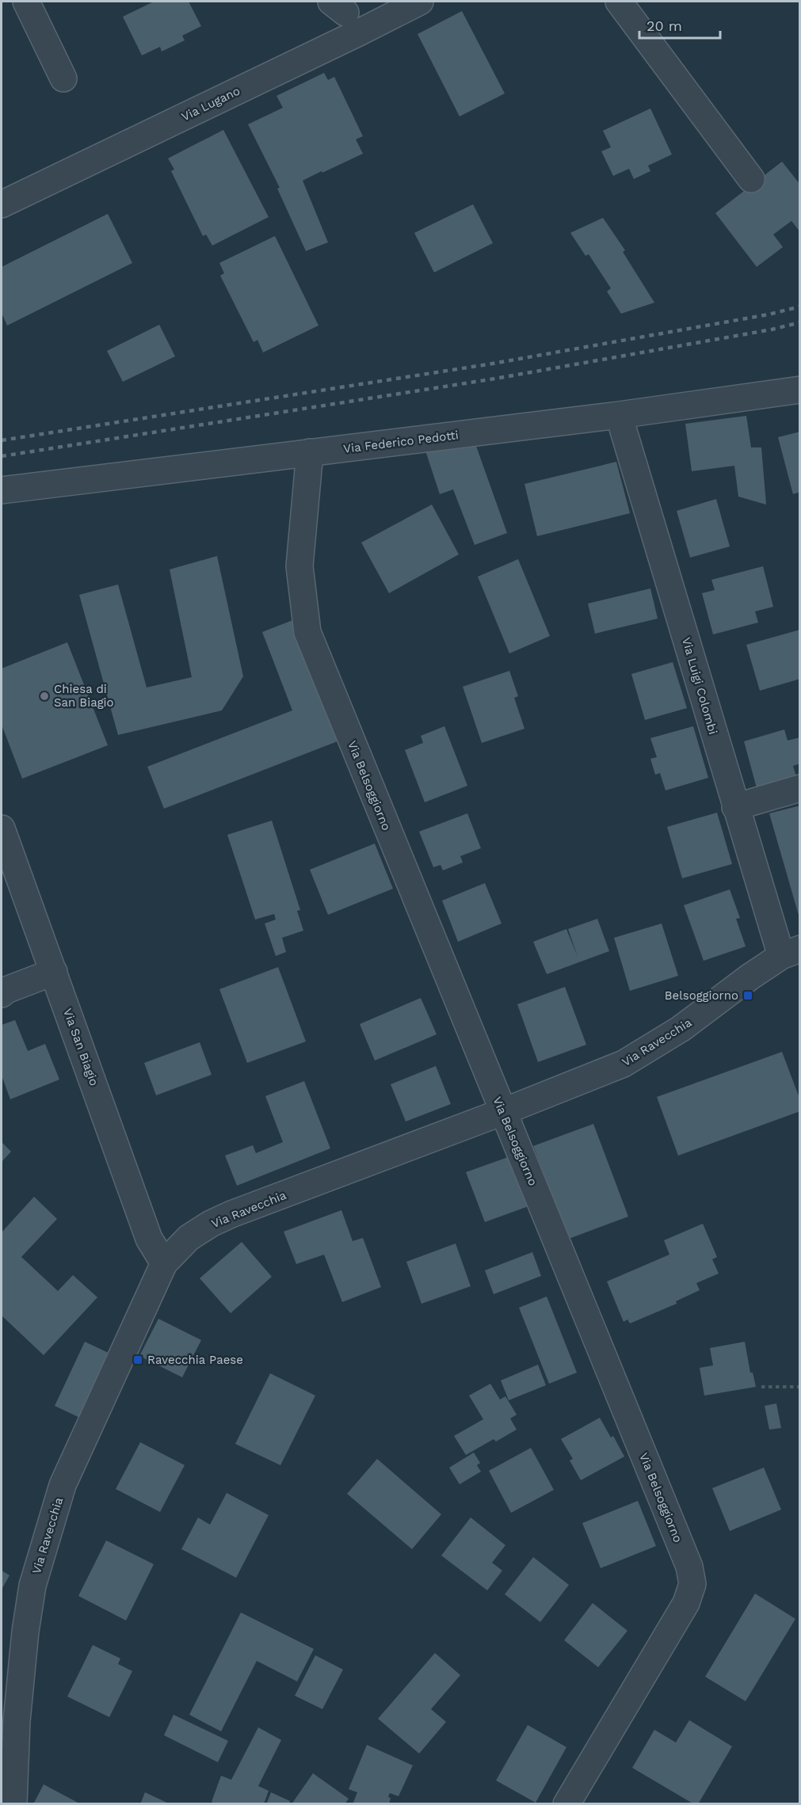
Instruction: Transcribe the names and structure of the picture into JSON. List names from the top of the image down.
{
  "streets": {
    "street": [
      "Via Lugano",
      "Via Federico Pedotti",
      "Via Luigi Colombi",
      "Via Belsoggiorno",
      "Via Ravecchia",
      "Via San Biagio"
    ]
  },
  "crossings": [
    ["Via Federico Pedotti", "Via Luigi Colombi"],
    ["Via Federico Pedotti", "Via Belsoggiorno"],
    ["Via Luigi Colombi", "Via Ravecchia"],
    ["Via Belsoggiorno", "Via Ravecchia"],
    ["Via Ravecchia", "Via San Biagio"]
  ],
  "places": {
    "other": ["Chiesa di San Biagio"],
    "transit": ["Belsoggiorno", "Ravecchia Paese"]
  },
  "scale_bar": "20 m"
}
